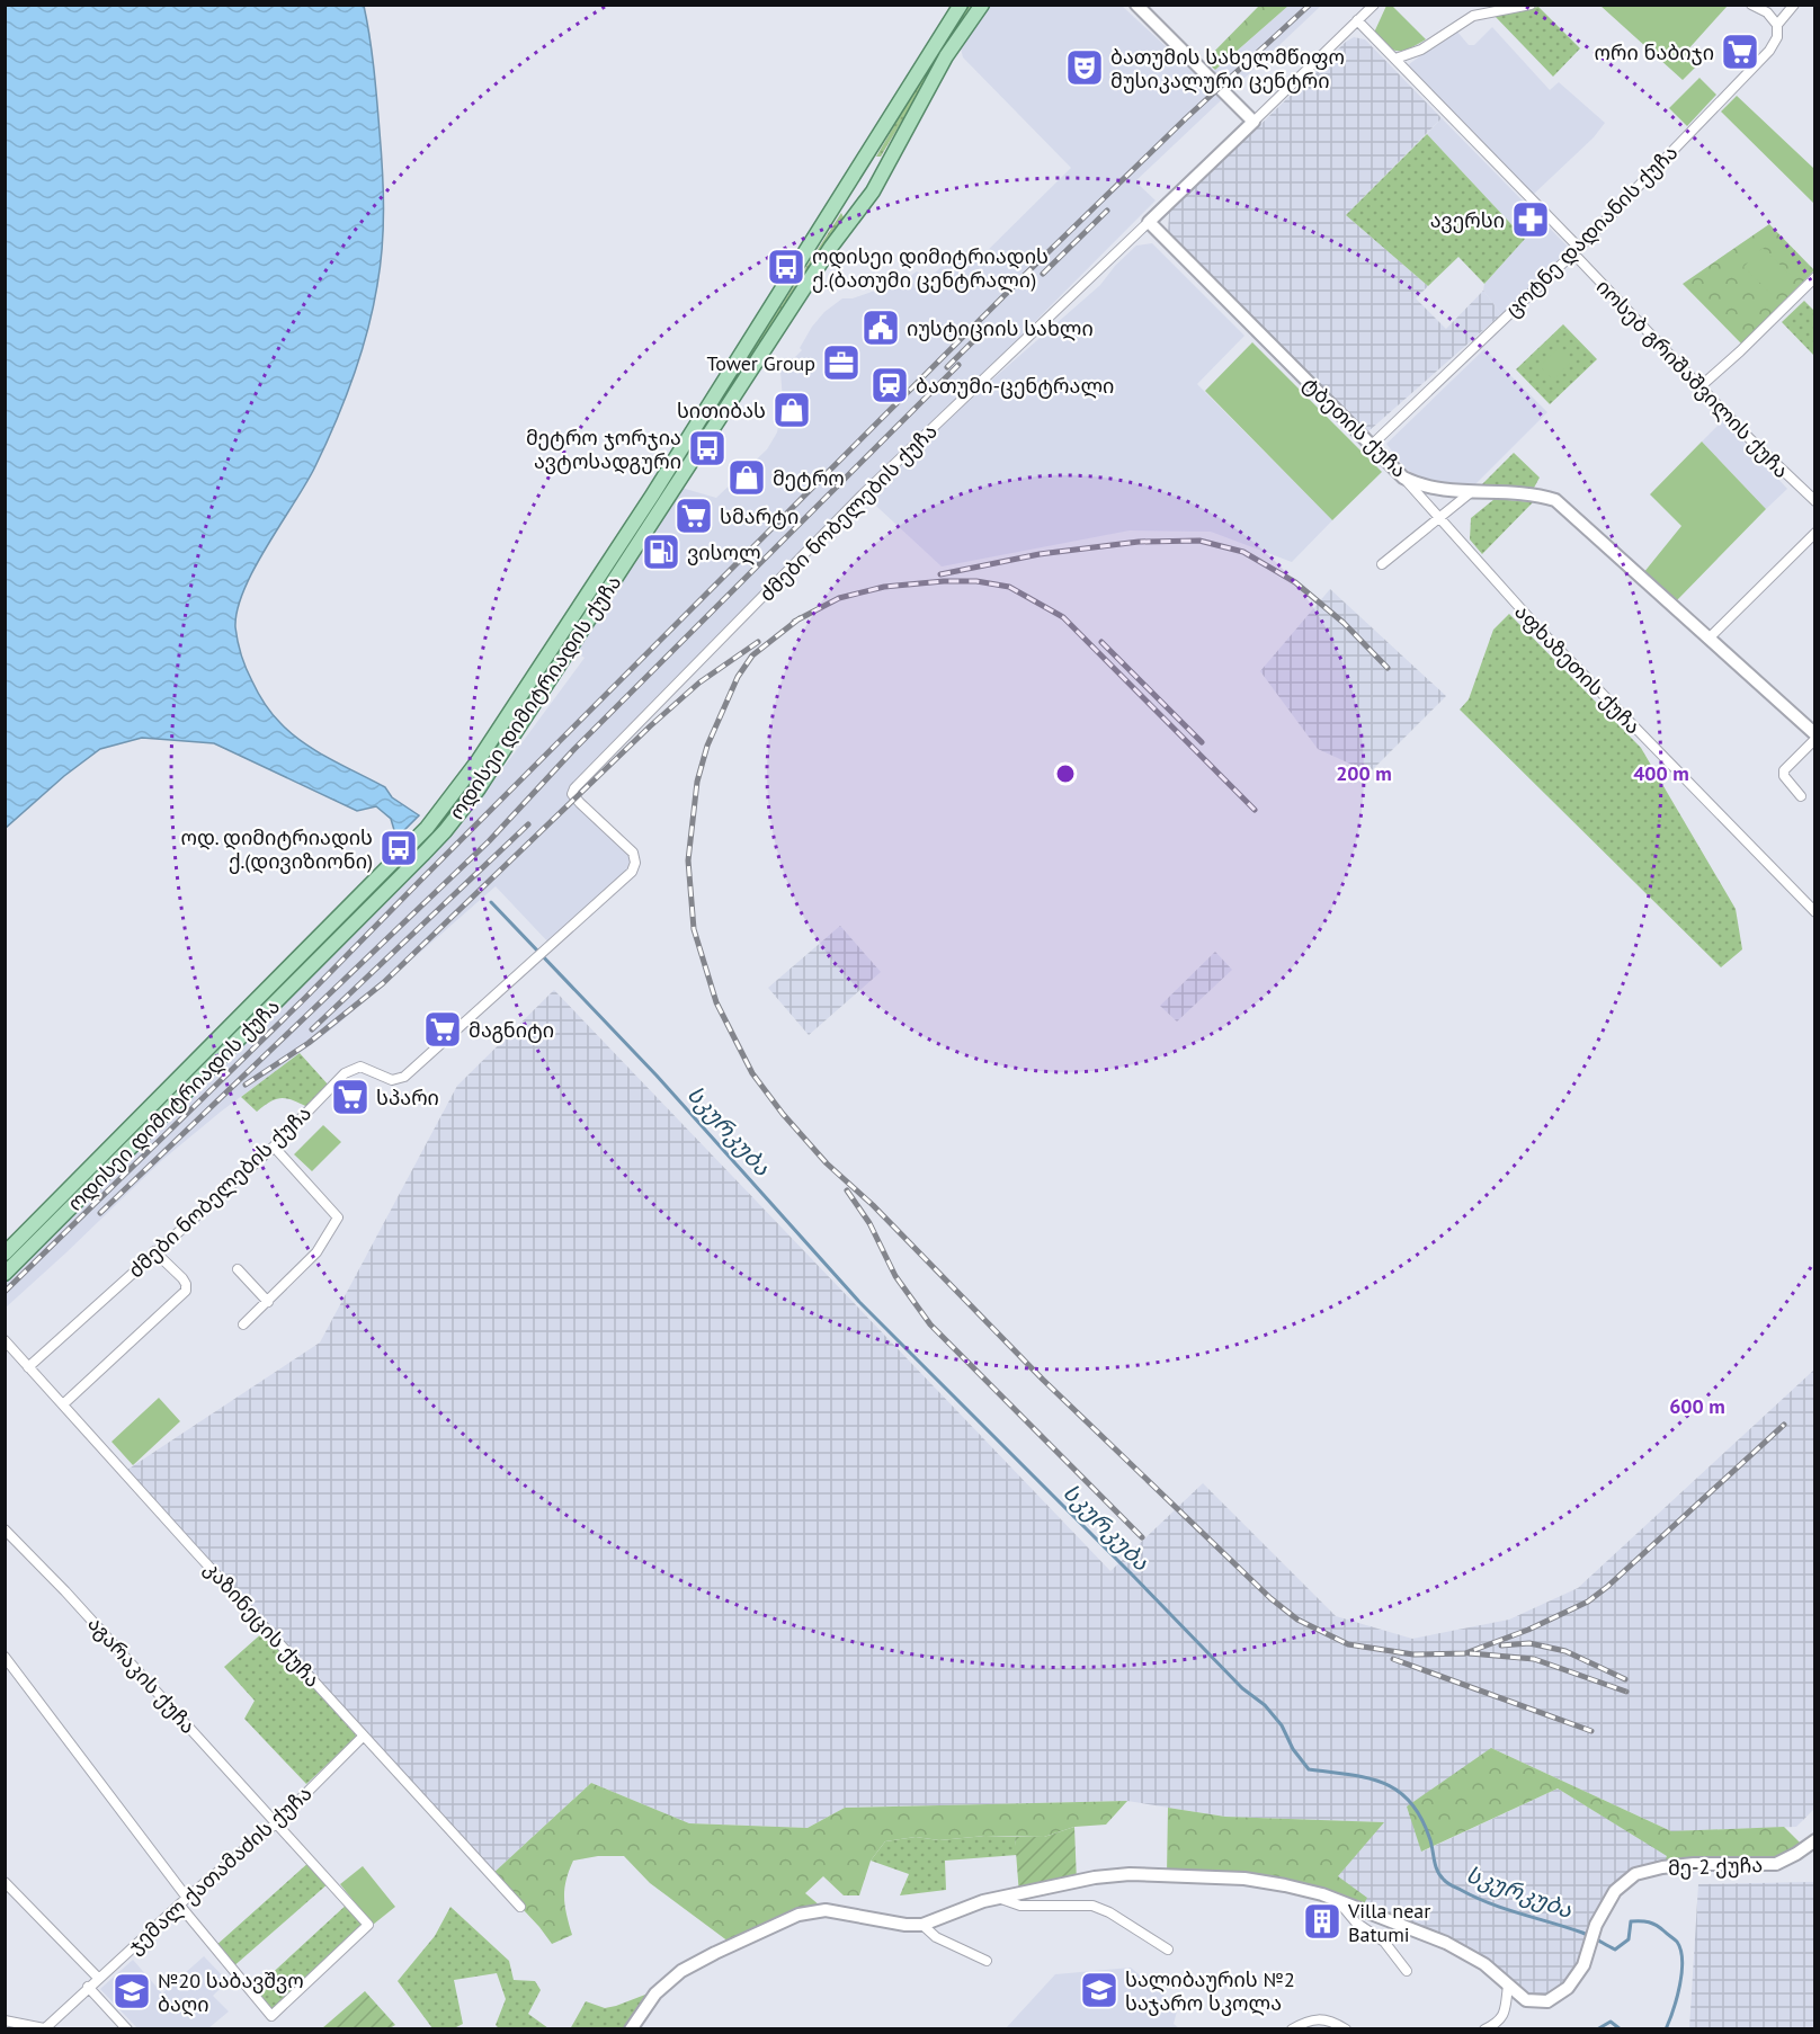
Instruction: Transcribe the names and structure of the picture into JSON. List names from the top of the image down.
{
  "streets": {
    "main road": ["ოდისეი დიმიტრიადის ქუჩა"],
    "street": [
      "ცოტნე დადიანის ქუჩა",
      "იოსებ გრიშაშვილის ქუჩა",
      "ტბეთის ქუჩა",
      "ძმები ნობელების ქუჩა",
      "აფხაზეთის ქუჩა",
      "კაზინეცის ქუჩა",
      "აგარაკის ქუჩა",
      "მე-2 ქუჩა",
      "ჯემალ ქათამაძის ქუჩა"
    ]
  },
  "crossings": [
    ["ცოტნე დადიანის ქუჩა", "იოსებ გრიშაშვილის ქუჩა"],
    ["ცოტნე დადიანის ქუჩა", "ტბეთის ქუჩა"],
    ["იოსებ გრიშაშვილის ქუჩა", "ძმები ნობელების ქუჩა"],
    ["ტბეთის ქუჩა", "ძმები ნობელების ქუჩა"],
    ["ტბეთის ქუჩა", "აფხაზეთის ქუჩა"],
    ["ძმები ნობელების ქუჩა", "კაზინეცის ქუჩა"],
    ["კაზინეცის ქუჩა", "ჯემალ ქათამაძის ქუჩა"],
    ["აგარაკის ქუჩა", "ჯემალ ქათამაძის ქუჩა"]
  ],
  "water": ["სკურკუბა"],
  "places": {
    "supermarket": [
      "ორი ნაბიჯი",
      "სმარტი",
      "მაგნიტი",
      "სპარი"
    ],
    "theatre": ["ბათუმის სახელმწიფო მუსიკალური ცენტრი"],
    "pharmacy": ["ავერსი"],
    "bus stop": ["ოდისეი დიმიტრიადის ქ.(ბათუმი ცენტრალი)", "მეტრო ჯორჯია ავტოსადგური", "ოდ. დიმიტრიადის ქ.(დივიზიონი)"],
    "public building": ["იუსტიციის სახლი"],
    "office": ["Tower Group"],
    "station": ["ბათუმი-ცენტრალი"],
    "shop": ["სითიბას", "მეტრო"],
    "fuel station": ["ვისოლ"],
    "building": ["Villa near Batumi"],
    "school or university": ["სალიბაურის №2 საჯარო სკოლა", "№20 საბავშვო ბაღი"]
  },
  "rings": ["200 m", "400 m", "600 m"]
}
